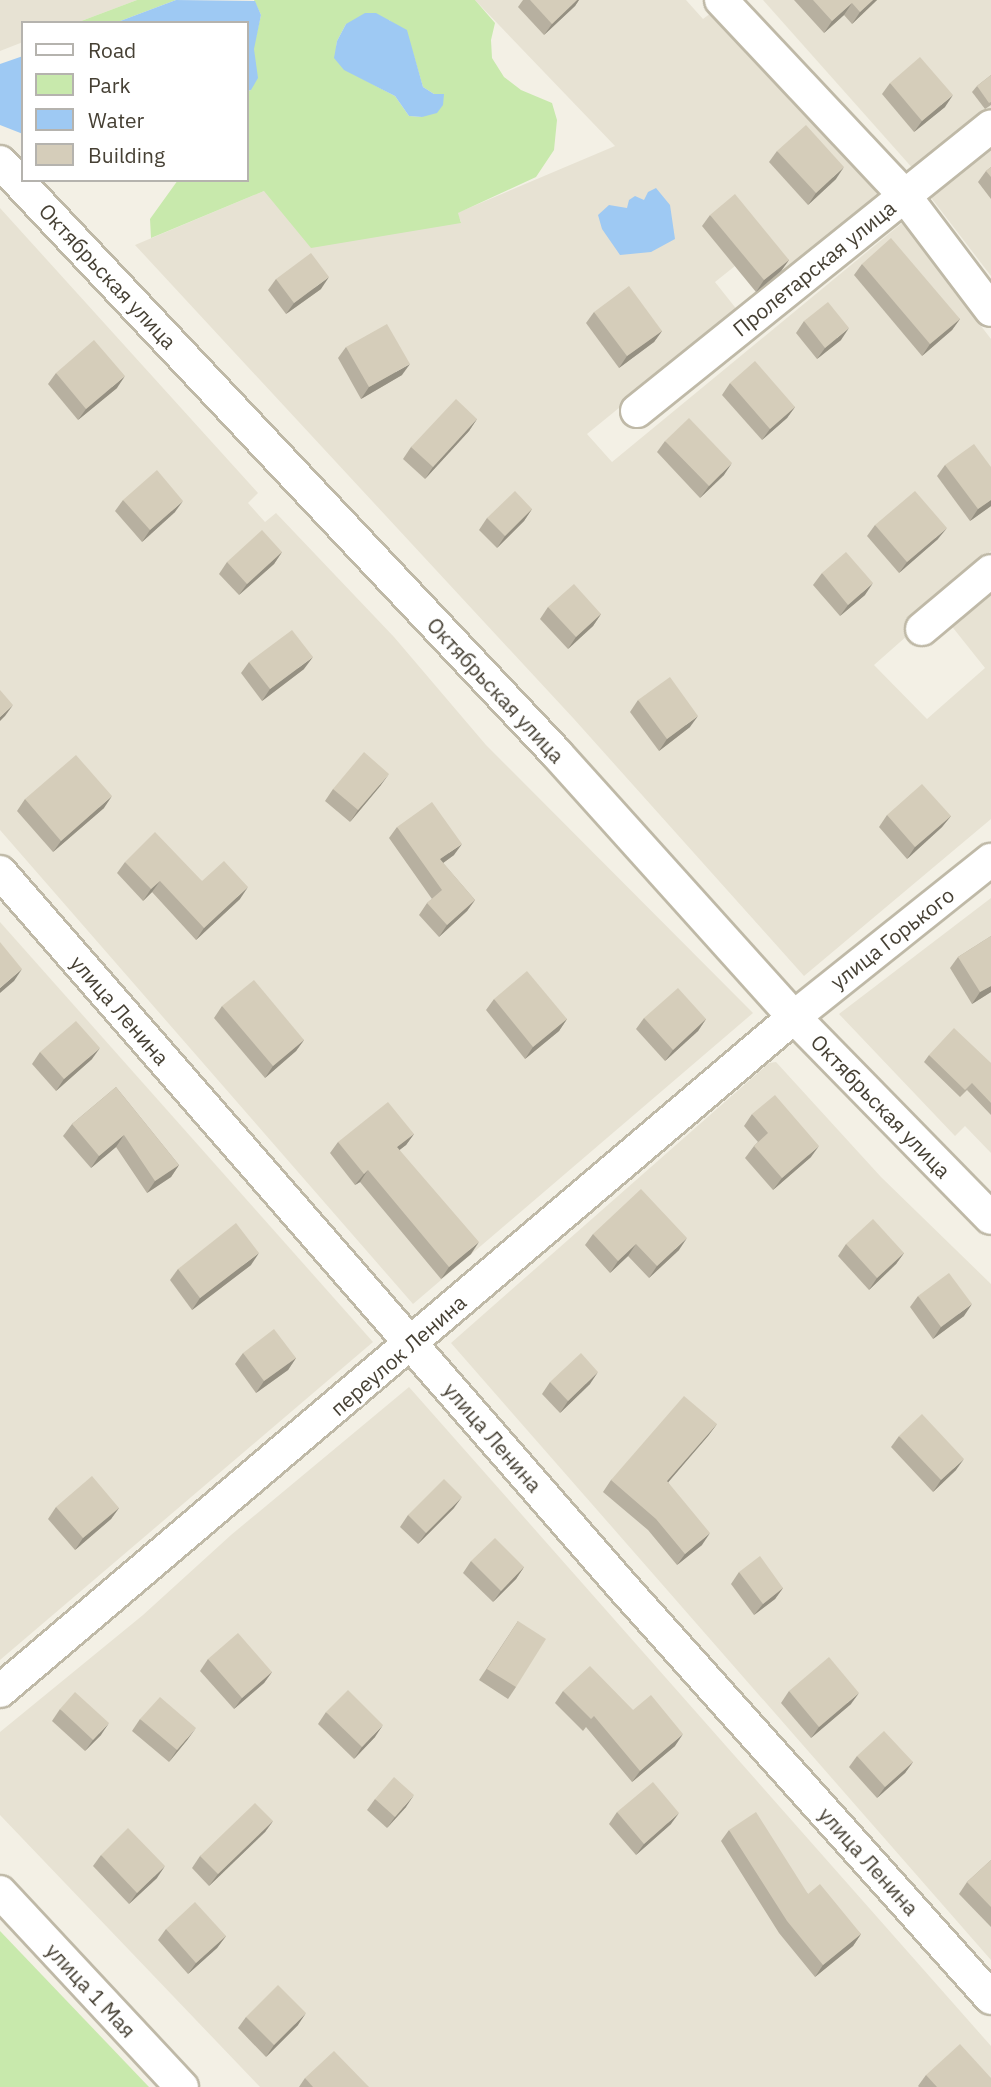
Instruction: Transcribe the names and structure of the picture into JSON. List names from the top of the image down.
{
  "streets": {
    "street": [
      "Пролетарская улица",
      "Октябрьская улица",
      "улица Горького",
      "улица Ленина",
      "переулок Ленина",
      "улица 1 Мая"
    ]
  },
  "crossings": [
    ["Октябрьская улица", "улица Горького"],
    ["Октябрьская улица", "переулок Ленина"],
    ["улица Горького", "переулок Ленина"],
    ["улица Ленина", "переулок Ленина"]
  ],
  "legend": [
    "Road",
    "Park",
    "Water",
    "Building"
  ]
}
